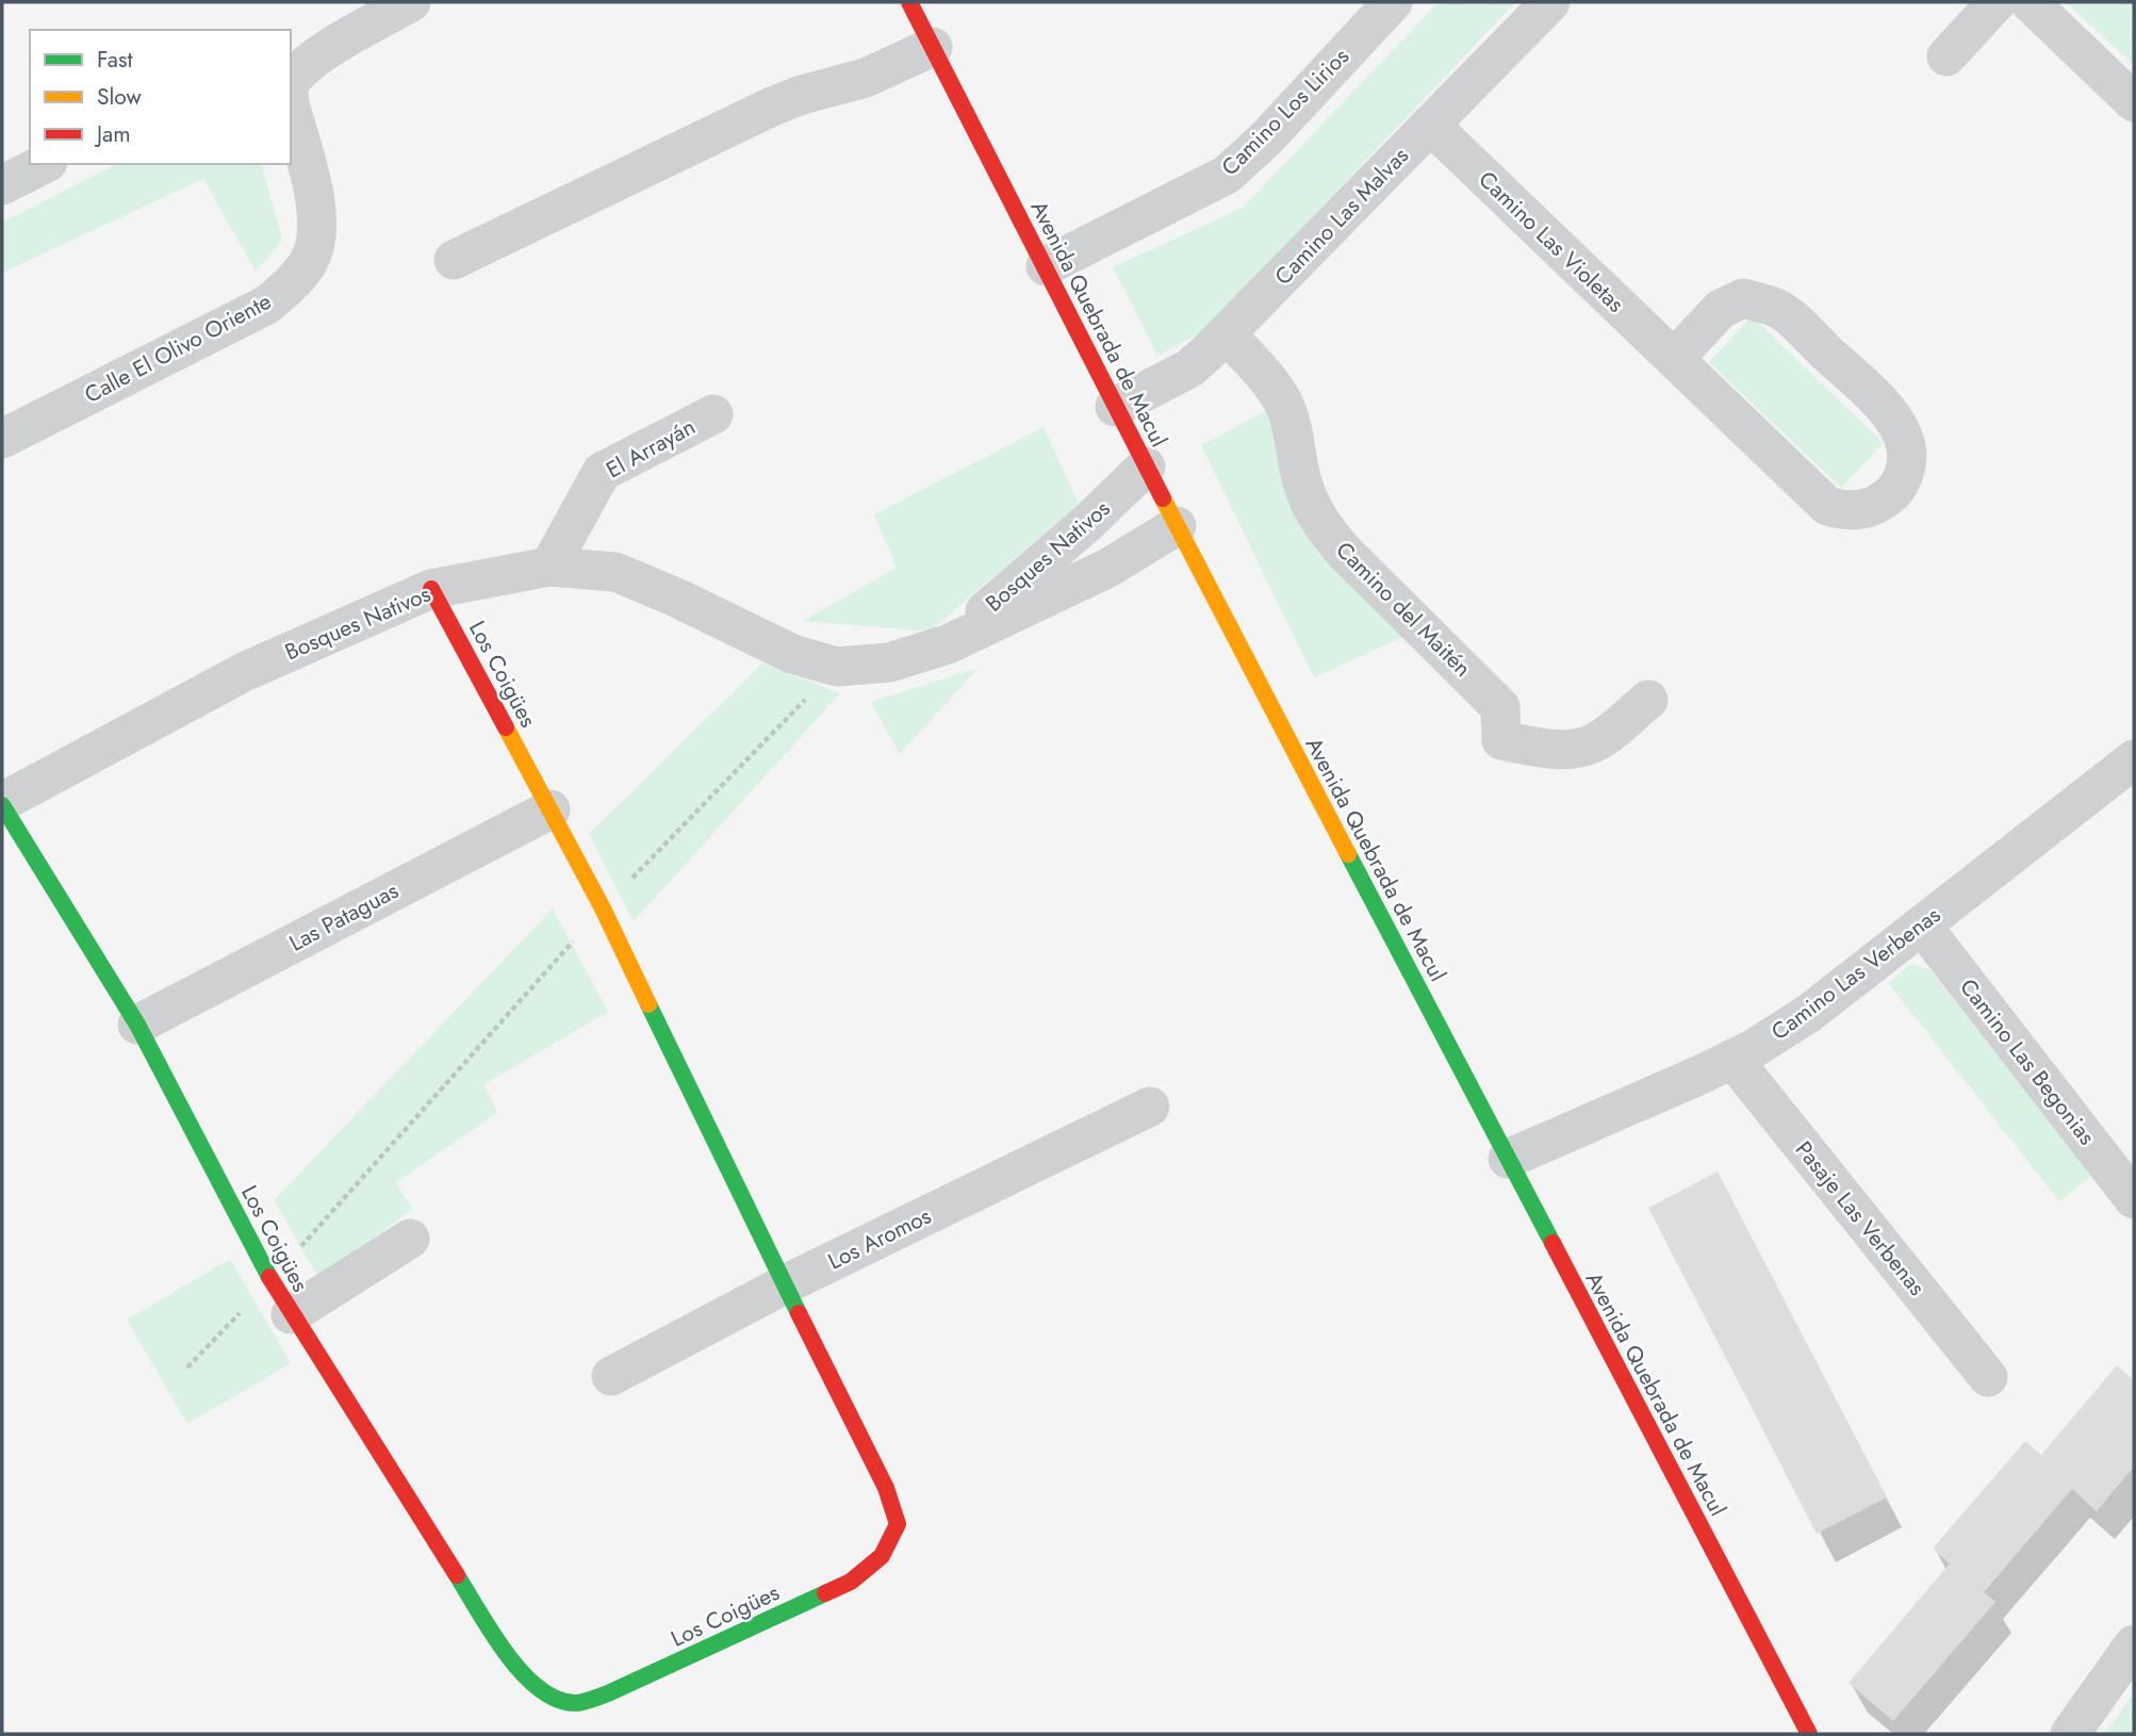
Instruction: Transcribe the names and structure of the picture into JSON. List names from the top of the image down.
{
  "streets": {
    "street": [
      "Camino Los Lirios",
      "Camino Las Malvas",
      "Camino Las Violetas",
      "Avenida Quebrada de Macul",
      "Calle El Olivo Oriente",
      "El Arrayán",
      "Bosques Nativos",
      "Camino del Maitén",
      "Los Coigües",
      "Las Pataguas",
      "Camino Las Verbenas",
      "Camino Las Begonias",
      "Pasaje Las Verbenas",
      "Los Aromos"
    ]
  },
  "crossings": [
    ["Camino Los Lirios", "Avenida Quebrada de Macul"],
    ["Camino Las Malvas", "Camino Las Violetas"],
    ["Camino Las Malvas", "Avenida Quebrada de Macul"],
    ["Camino Las Malvas", "Camino del Maitén"],
    ["Avenida Quebrada de Macul", "Bosques Nativos"],
    ["Avenida Quebrada de Macul", "Camino Las Verbenas"],
    ["El Arrayán", "Bosques Nativos"],
    ["Bosques Nativos", "Los Coigües"],
    ["Los Coigües", "Las Pataguas"],
    ["Los Coigües", "Los Aromos"],
    ["Camino Las Verbenas", "Camino Las Begonias"],
    ["Camino Las Verbenas", "Pasaje Las Verbenas"]
  ],
  "legend": ["Fast", "Slow", "Jam"]
}
